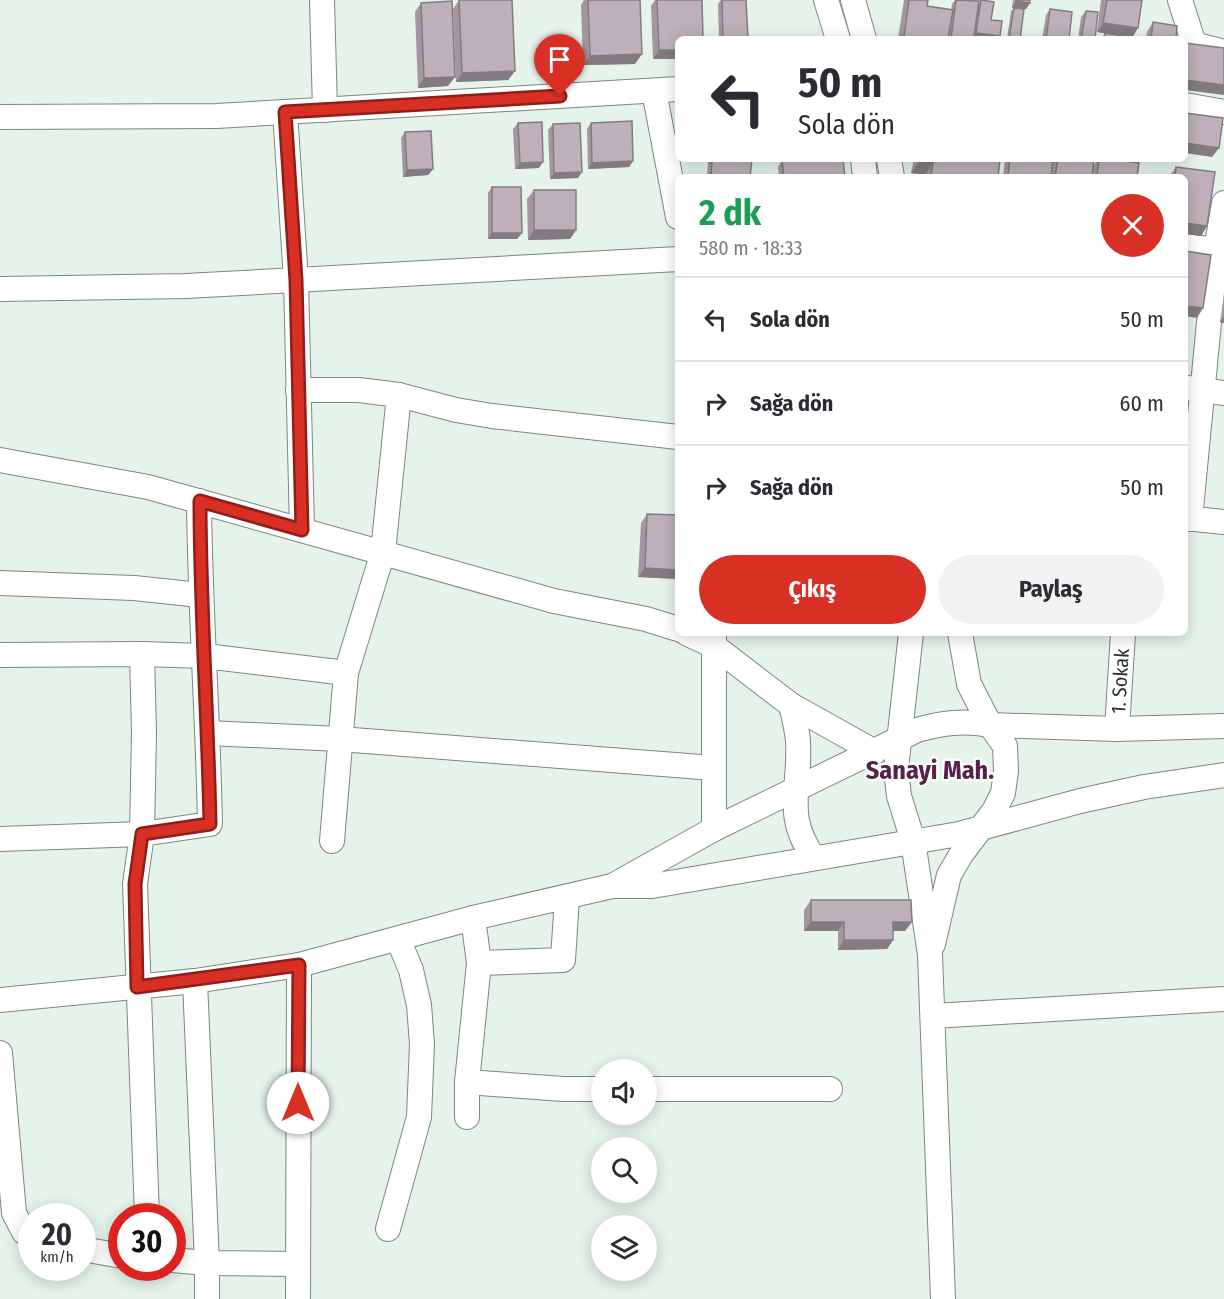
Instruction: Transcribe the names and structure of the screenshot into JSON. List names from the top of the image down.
{
  "streets": {
    "street": ["1. Sokak"]
  },
  "districts": ["Sanayi Mah."],
  "page": {
    "turn": ["50 m", "Sola dön"],
    "heading": ["2 dk", "580 m · 18:33"],
    "list": [
      {
        "name": "Sola dön",
        "value": "50 m"
      },
      {
        "name": "Sağa dön",
        "value": "60 m"
      },
      {
        "name": "Sağa dön",
        "value": "50 m"
      }
    ],
    "buttons": ["Çıkış", "Paylaş"],
    "speed": "20 km/h",
    "limit": "30"
  }
}
